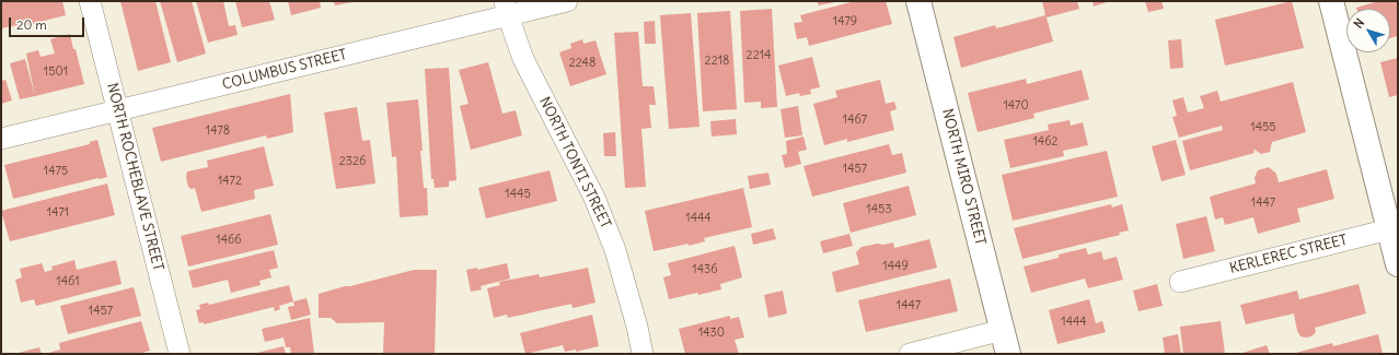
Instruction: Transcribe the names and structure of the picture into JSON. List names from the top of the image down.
{
  "streets": {
    "street": [
      "COLUMBUS STREET",
      "NORTH TONTI STREET",
      "NORTH ROCHEBLAVE STREET",
      "NORTH MIRO STREET",
      "KERLEREC STREET"
    ]
  },
  "crossings": [
    ["COLUMBUS STREET", "NORTH TONTI STREET"],
    ["COLUMBUS STREET", "NORTH ROCHEBLAVE STREET"]
  ],
  "house_numbers": [
    "1479",
    "2214",
    "2218",
    "2248",
    "1501",
    "1470",
    "1467",
    "1455",
    "1478",
    "1462",
    "2326",
    "1457",
    "1475",
    "1472",
    "1445",
    "1447",
    "1453",
    "1471",
    "1444",
    "1466",
    "1449",
    "1436",
    "1461",
    "1447",
    "1457",
    "1444",
    "1430"
  ],
  "scale_bar": "20 m",
  "north": "top left"
}
